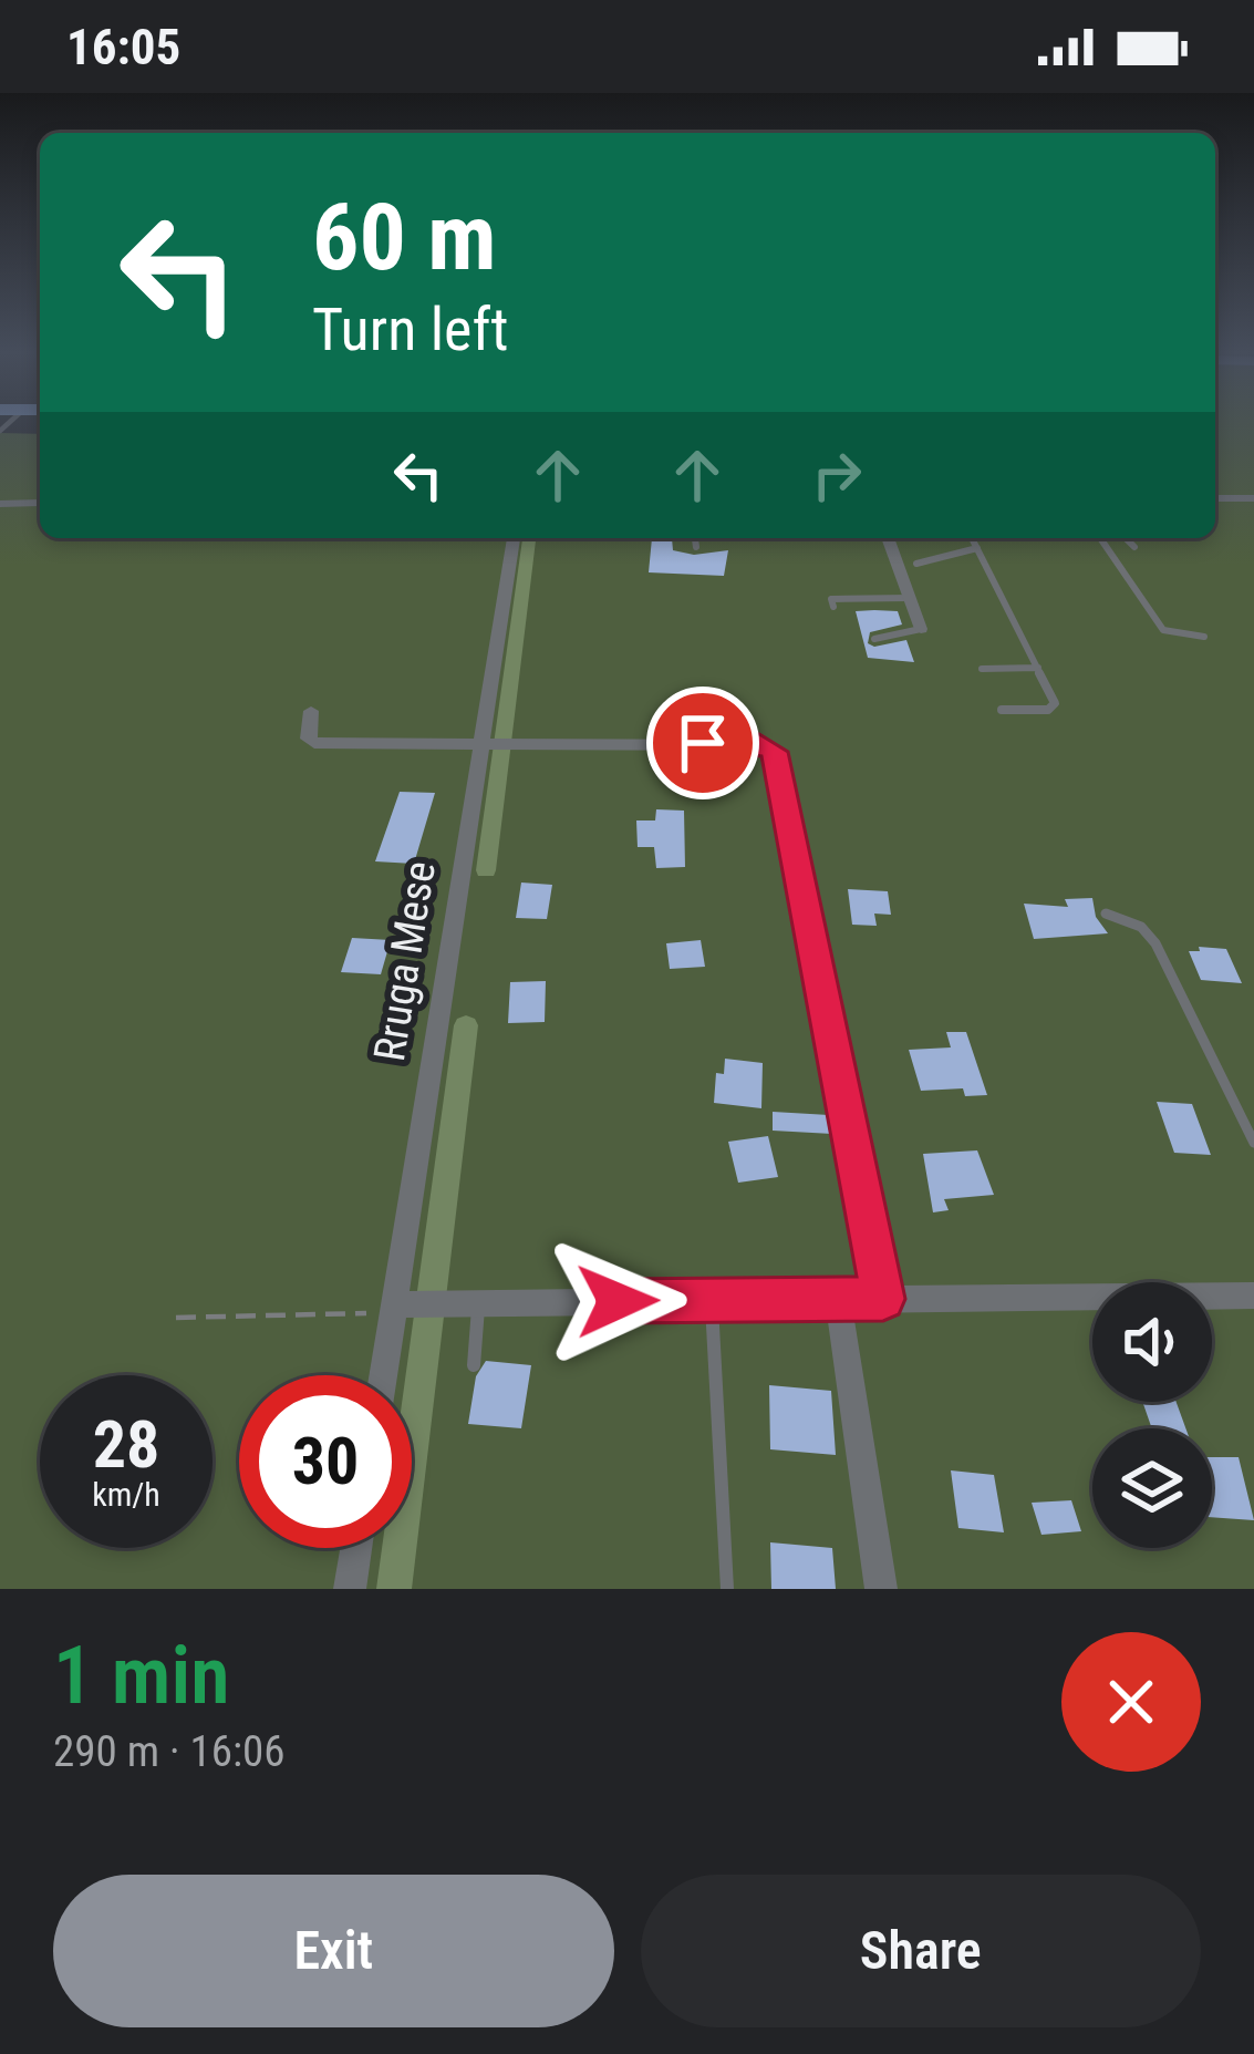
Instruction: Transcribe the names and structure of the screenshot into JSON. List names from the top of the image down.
{
  "streets": {
    "street": ["Rruga Mese"]
  },
  "page": {
    "status": "16:05",
    "turn": ["60 m", "Turn left"],
    "speed": "28 km/h",
    "limit": "30",
    "heading": ["1 min", "290 m · 16:06"],
    "buttons": ["Exit", "Share"]
  }
}
